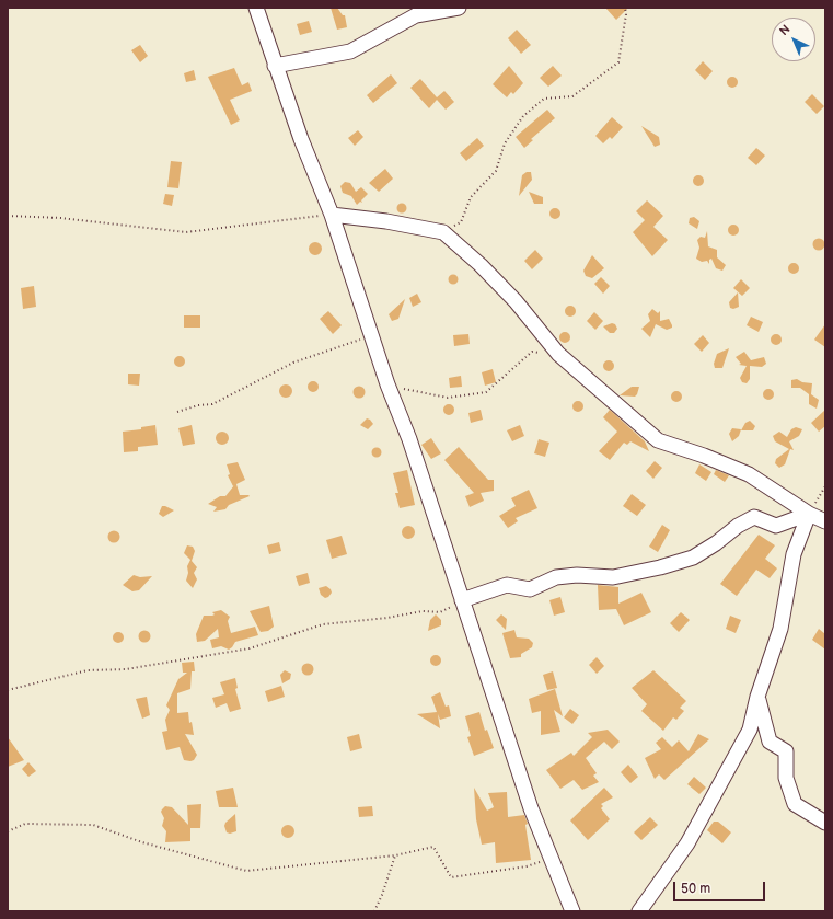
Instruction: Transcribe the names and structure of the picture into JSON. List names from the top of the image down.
{
  "scale_bar": "50 m",
  "north": "top left"
}
